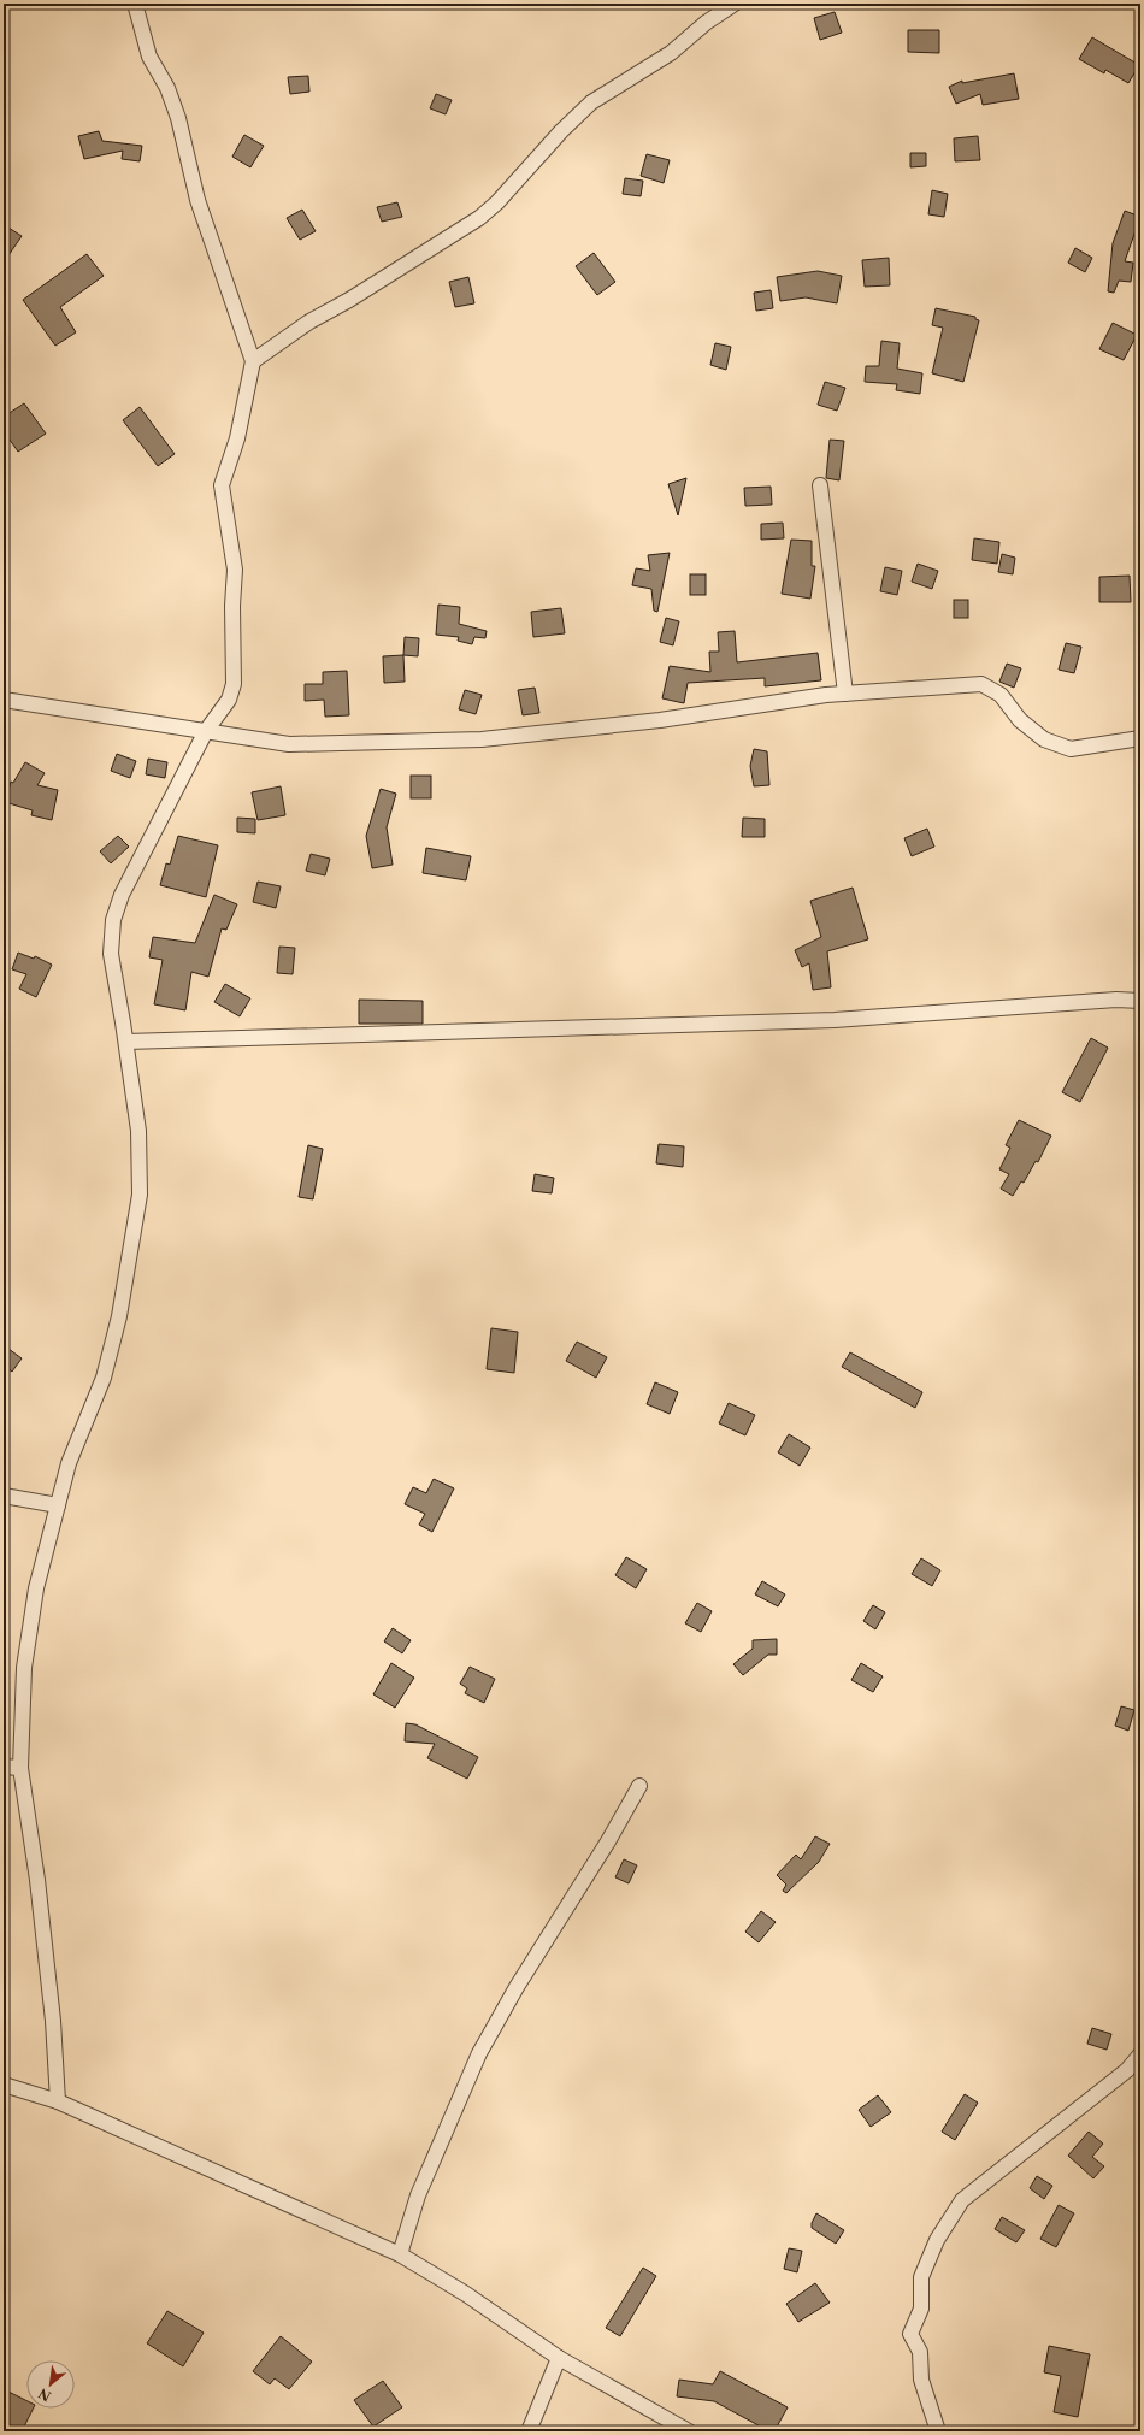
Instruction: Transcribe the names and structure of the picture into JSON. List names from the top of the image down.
{
  "north": "bottom left"
}
